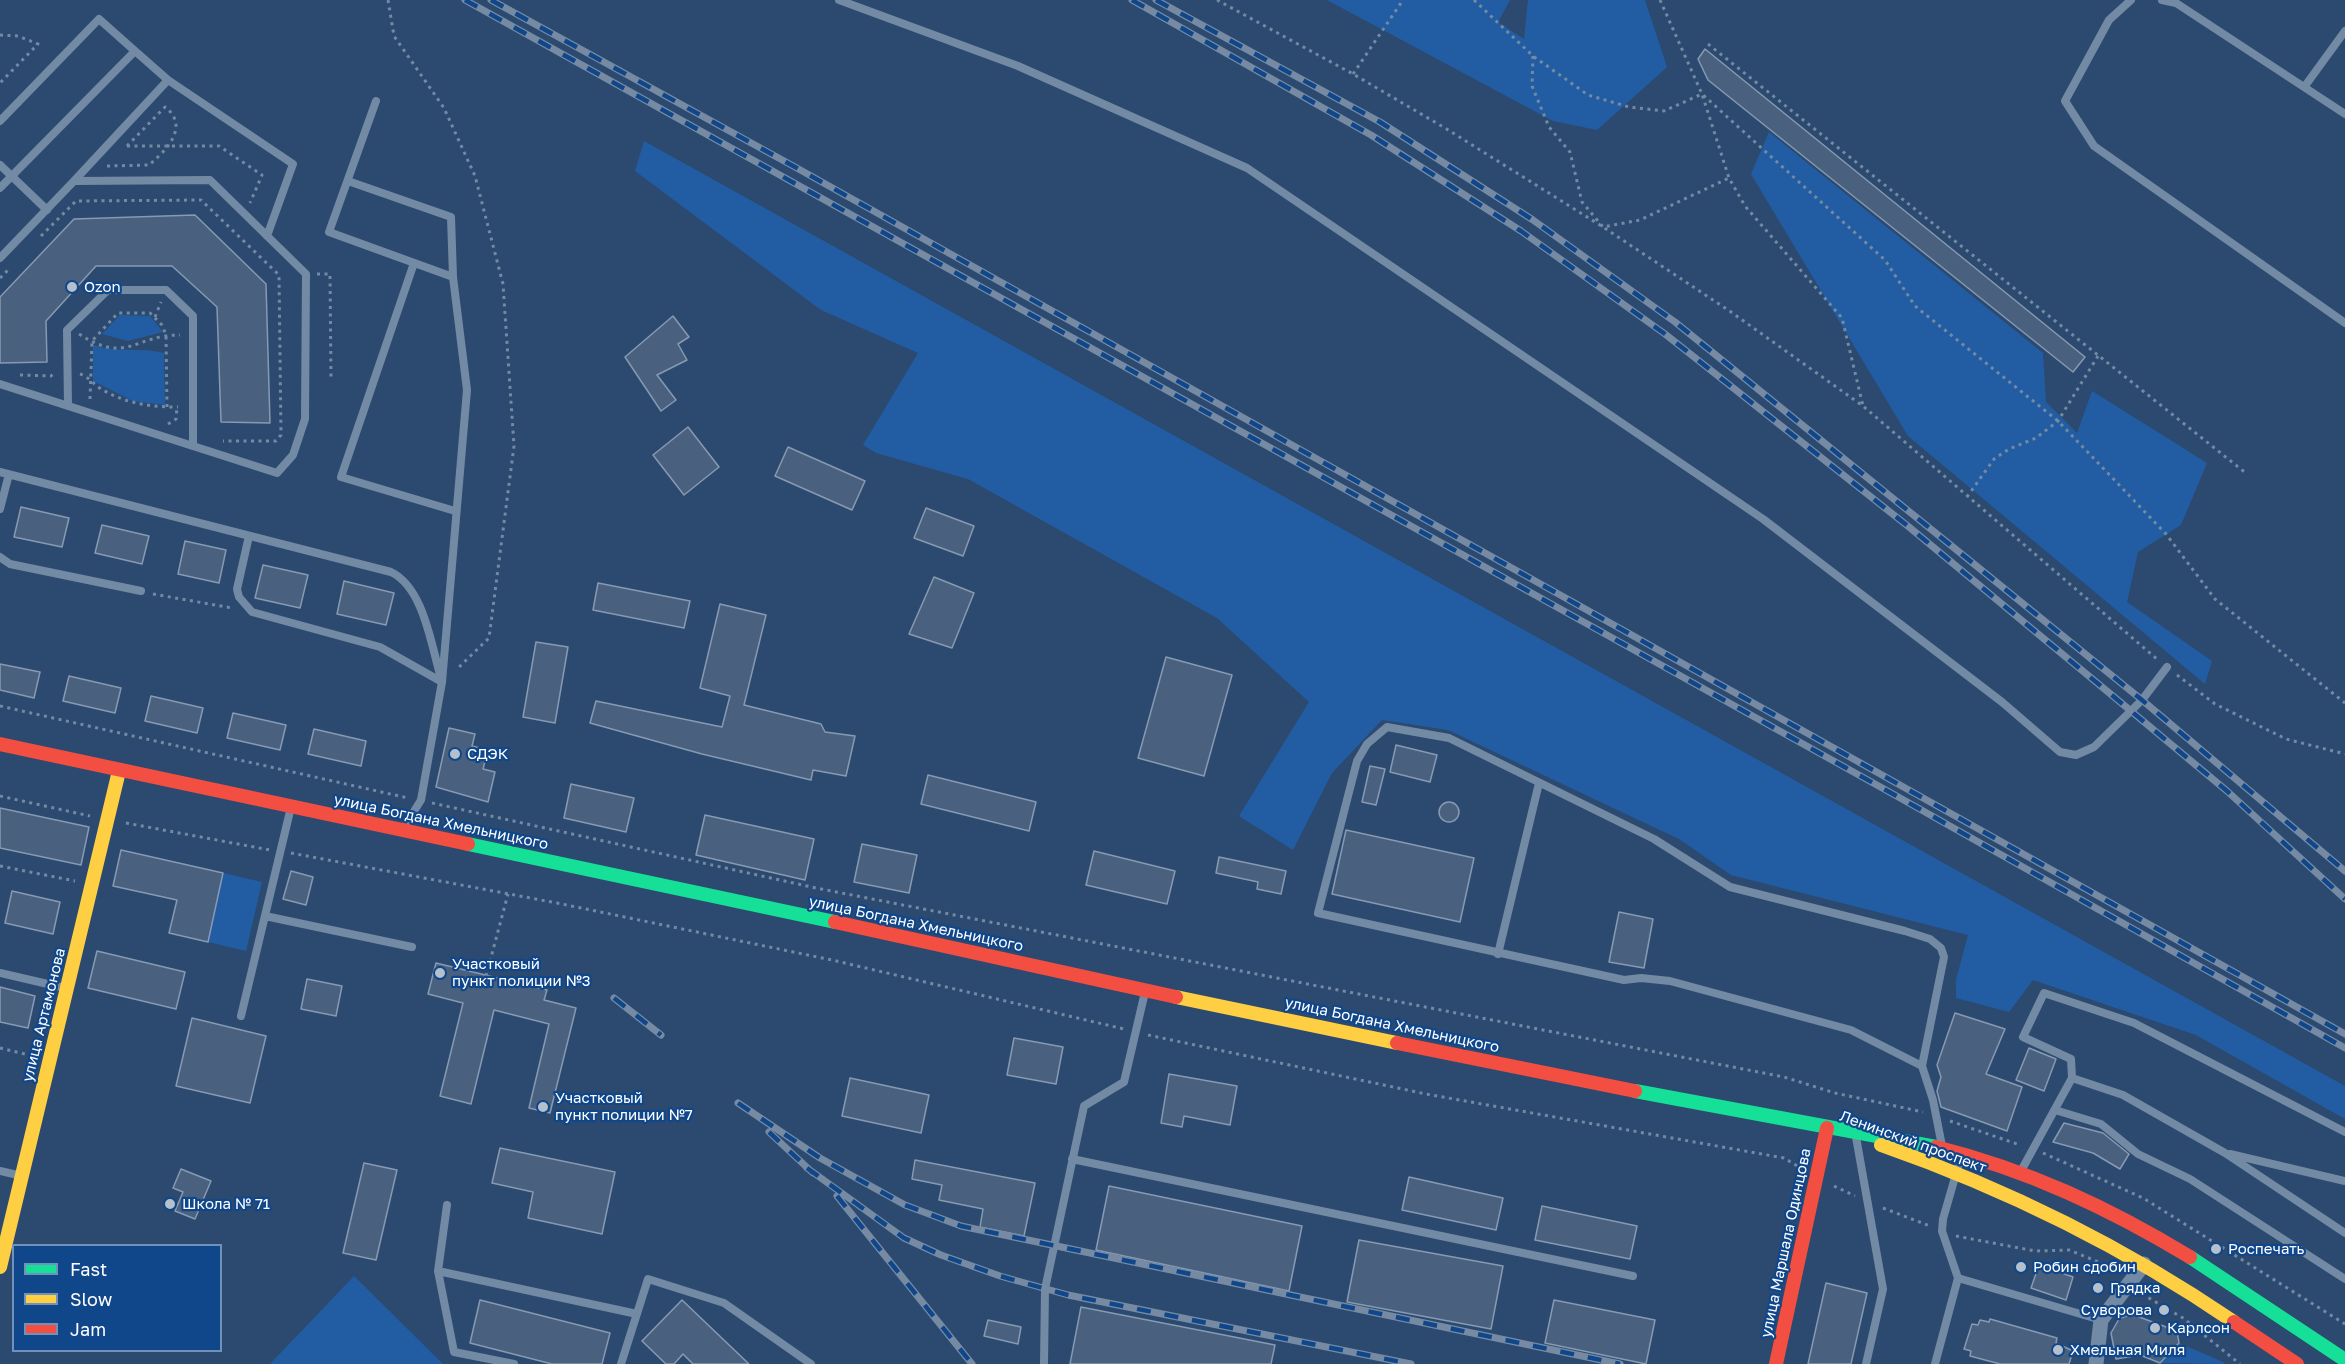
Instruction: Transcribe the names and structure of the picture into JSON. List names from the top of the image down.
{
  "streets": {
    "main road": [
      "улица Богдана Хмельницкого",
      "улица Артамонова",
      "Ленинский проспект",
      "улица Маршала Одинцова"
    ]
  },
  "crossings": [
    ["улица Богдана Хмельницкого", "улица Артамонова"],
    ["улица Богдана Хмельницкого", "Ленинский проспект"],
    ["улица Богдана Хмельницкого", "улица Маршала Одинцова"],
    ["Ленинский проспект", "улица Маршала Одинцова"]
  ],
  "places": [
    "Ozon",
    "СДЭК",
    "Участковый пункт полиции №3",
    "Участковый пункт полиции №7",
    "Школа № 71",
    "Роспечать",
    "Робин сдобин",
    "Грядка",
    "Суворова",
    "Карлсон",
    "Хмельная Миля"
  ],
  "legend": ["Fast", "Slow", "Jam"]
}
